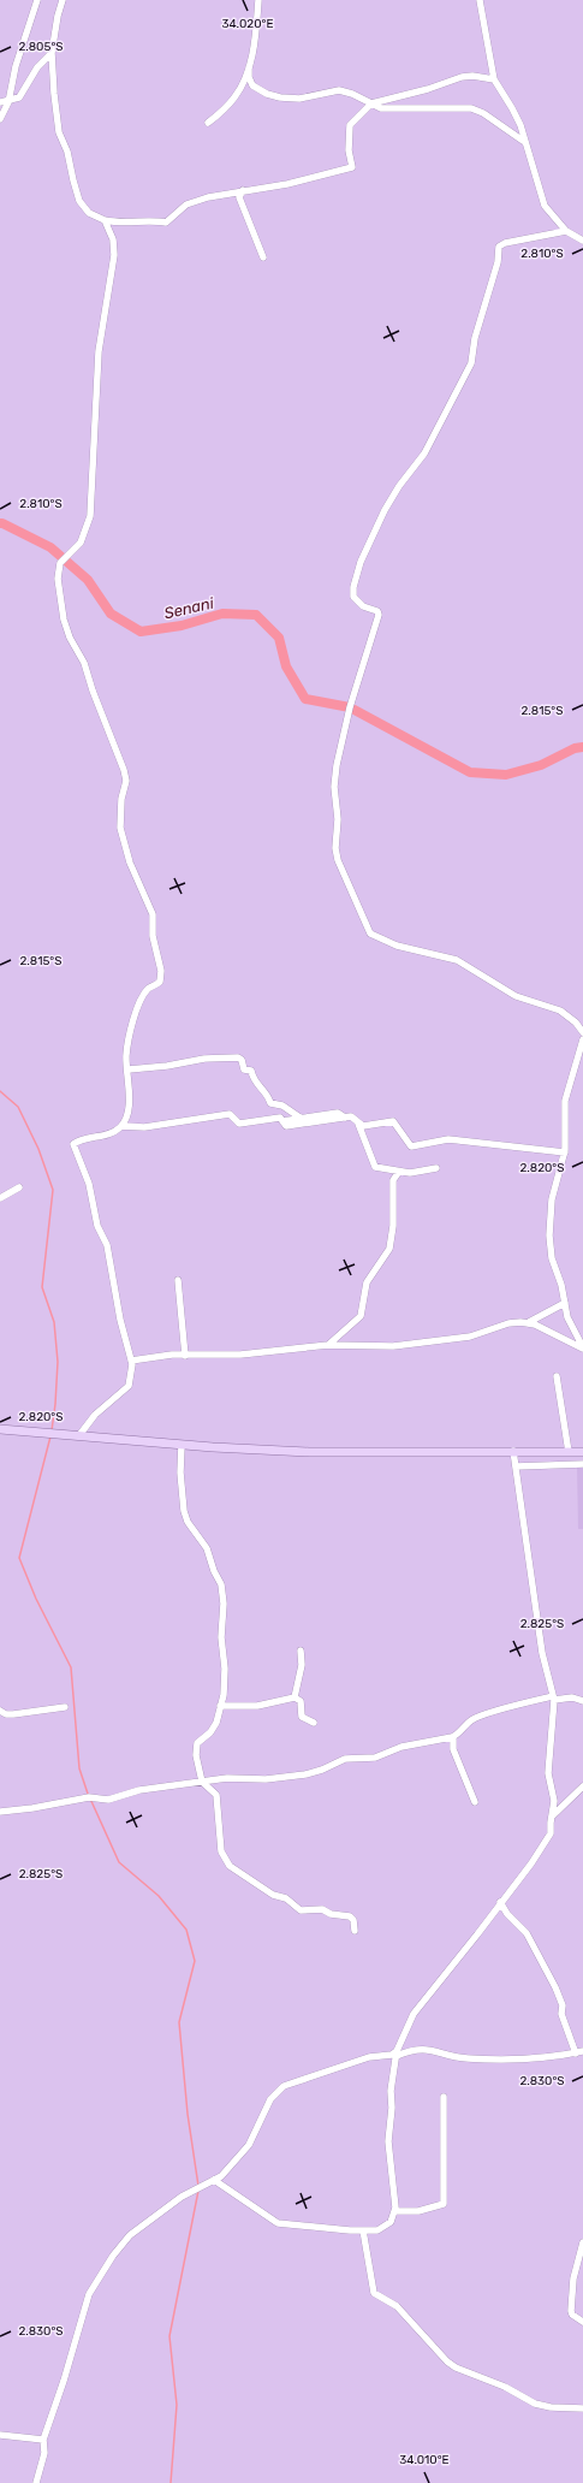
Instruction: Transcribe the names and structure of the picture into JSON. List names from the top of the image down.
{
  "water": ["Senani"],
  "coordinates": [
    "34.020°E",
    "2.805°S",
    "2.810°S",
    "2.815°S",
    "2.820°S",
    "2.825°S",
    "2.830°S",
    "34.010°E"
  ]
}
